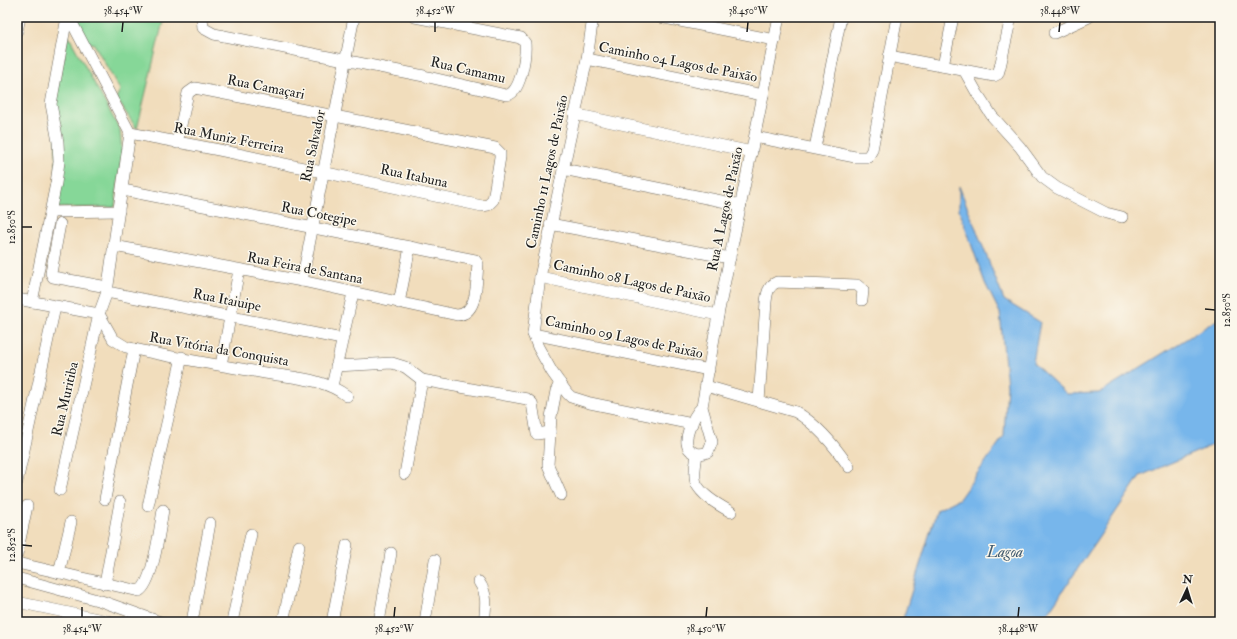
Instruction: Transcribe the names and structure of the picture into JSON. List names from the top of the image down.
{
  "streets": {
    "street": [
      "Caminho 04 Lagos de Paixão",
      "Rua Camamu",
      "Rua Camaçari",
      "Rua Muniz Ferreira",
      "Rua Salvador",
      "Caminho 11 Lagos de Paixão",
      "Rua Itabuna",
      "Rua A Lagos de Paixão",
      "Rua Cotegipe",
      "Rua Feira de Santana",
      "Caminho 08 Lagos de Paixão",
      "Rua Itaiuipe",
      "Caminho 09 Lagos de Paixão",
      "Rua Vitória da Conquista",
      "Rua Muritiba"
    ]
  },
  "crossings": [
    ["Caminho 04 Lagos de Paixão", "Caminho 11 Lagos de Paixão"],
    ["Caminho 04 Lagos de Paixão", "Rua A Lagos de Paixão"],
    ["Rua Camamu", "Rua Salvador"],
    ["Rua Camaçari", "Rua Muniz Ferreira"],
    ["Rua Camaçari", "Rua Salvador"],
    ["Rua Camaçari", "Rua Itabuna"],
    ["Rua Muniz Ferreira", "Rua Salvador"],
    ["Rua Muniz Ferreira", "Rua Itabuna"],
    ["Rua Salvador", "Rua Itabuna"],
    ["Rua Salvador", "Rua Cotegipe"],
    ["Rua Salvador", "Rua Feira de Santana"],
    ["Caminho 11 Lagos de Paixão", "Caminho 08 Lagos de Paixão"],
    ["Caminho 11 Lagos de Paixão", "Caminho 09 Lagos de Paixão"],
    ["Rua A Lagos de Paixão", "Caminho 08 Lagos de Paixão"],
    ["Rua A Lagos de Paixão", "Caminho 09 Lagos de Paixão"],
    ["Rua Cotegipe", "Rua Feira de Santana"],
    ["Rua Vitória da Conquista", "Rua Muritiba"]
  ],
  "water": ["Lagoa"],
  "north": "top",
  "coordinates": [
    "38.454°W",
    "38.452°W",
    "38.450°W",
    "38.448°W",
    "12.850°S",
    "12.852°S"
  ]
}
